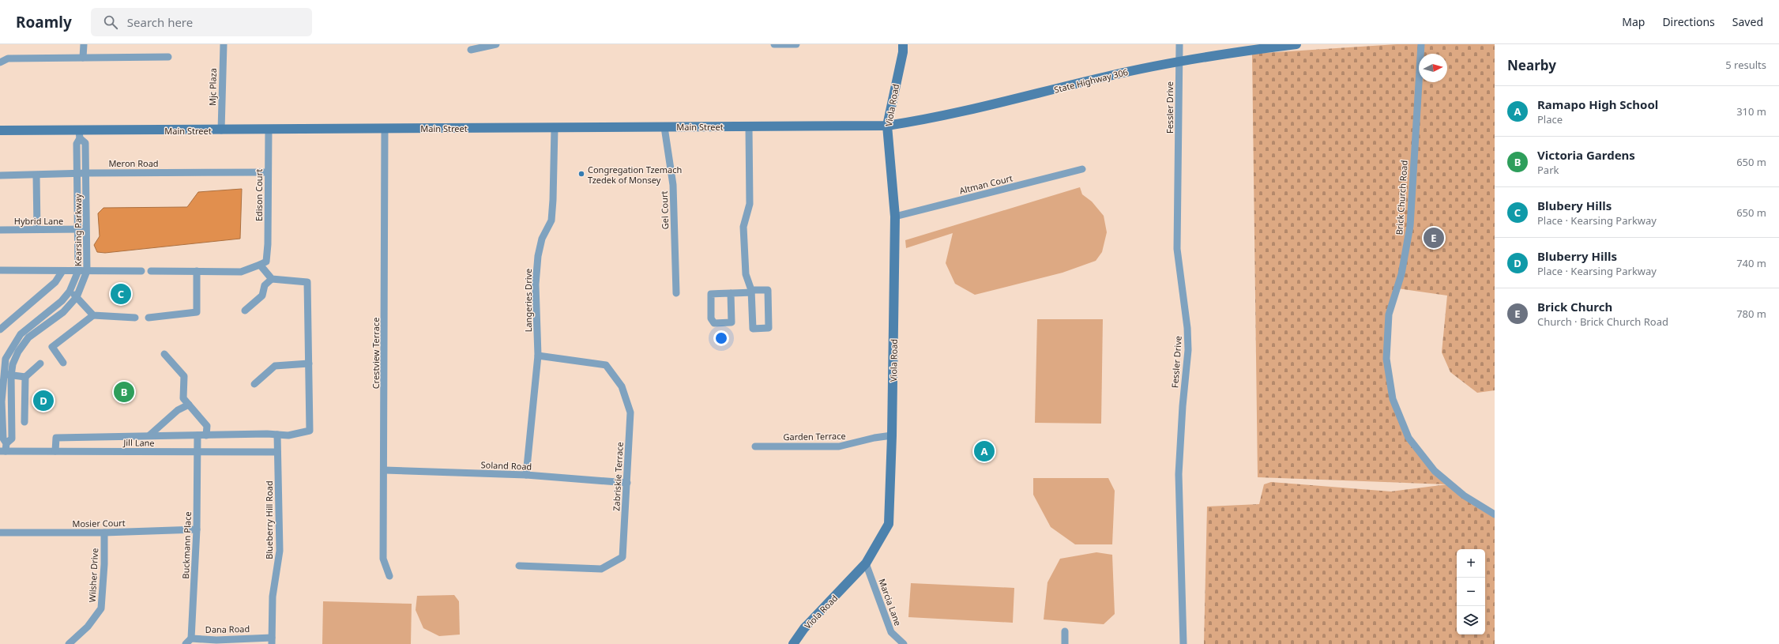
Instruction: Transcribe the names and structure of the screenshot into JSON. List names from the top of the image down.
{
  "streets": {
    "main road": ["State Highway 306", "Viola Road", "Main Street"],
    "street": [
      "Mjc Plaza",
      "Fessler Drive",
      "Meron Road",
      "Altman Court",
      "Edison Court",
      "Brick Church Road",
      "Gel Court",
      "Hybrid Lane",
      "Kearsing Parkway",
      "Langeries Drive",
      "Crestview Terrace",
      "Garden Terrace",
      "Jill Lane",
      "Soland Road",
      "Zabriskie Terrace",
      "Blueberry Hill Road",
      "Mosier Court",
      "Buckmann Place",
      "Wilsher Drive",
      "Marcia Lane",
      "Dana Road"
    ]
  },
  "crossings": [
    ["State Highway 306", "Viola Road"],
    ["State Highway 306", "Fessler Drive"],
    ["State Highway 306", "Main Street"],
    ["Mjc Plaza", "Main Street"],
    ["Viola Road", "Main Street"],
    ["Viola Road", "Altman Court"],
    ["Viola Road", "Garden Terrace"],
    ["Viola Road", "Marcia Lane"],
    ["Main Street", "Edison Court"],
    ["Main Street", "Gel Court"],
    ["Main Street", "Kearsing Parkway"],
    ["Main Street", "Langeries Drive"],
    ["Main Street", "Crestview Terrace"],
    ["Meron Road", "Edison Court"],
    ["Meron Road", "Kearsing Parkway"],
    ["Hybrid Lane", "Kearsing Parkway"],
    ["Kearsing Parkway", "Jill Lane"],
    ["Langeries Drive", "Soland Road"],
    ["Langeries Drive", "Zabriskie Terrace"],
    ["Crestview Terrace", "Soland Road"],
    ["Jill Lane", "Blueberry Hill Road"],
    ["Jill Lane", "Buckmann Place"],
    ["Soland Road", "Zabriskie Terrace"],
    ["Blueberry Hill Road", "Dana Road"],
    ["Mosier Court", "Buckmann Place"],
    ["Mosier Court", "Wilsher Drive"],
    ["Buckmann Place", "Dana Road"]
  ],
  "places": ["Congregation Tzemach Tzedek of Monsey"],
  "north": "right",
  "page": {
    "header": "Roamly",
    "search": "Search here",
    "nav": ["Map", "Directions", "Saved"],
    "heading": ["Nearby", "5 results"],
    "list": [
      {
        "mark": "A",
        "name": "Ramapo High School",
        "note": "Place",
        "value": "310 m"
      },
      {
        "mark": "B",
        "name": "Victoria Gardens",
        "note": "Park",
        "value": "650 m"
      },
      {
        "mark": "C",
        "name": "Blubery Hills",
        "note": "Place · Kearsing Parkway",
        "value": "650 m"
      },
      {
        "mark": "D",
        "name": "Bluberry Hills",
        "note": "Place · Kearsing Parkway",
        "value": "740 m"
      },
      {
        "mark": "E",
        "name": "Brick Church",
        "note": "Church · Brick Church Road",
        "value": "780 m"
      }
    ],
    "pins": [
      "E",
      "C",
      "B",
      "D",
      "A"
    ],
    "map_buttons": ["+", "−"]
  }
}
